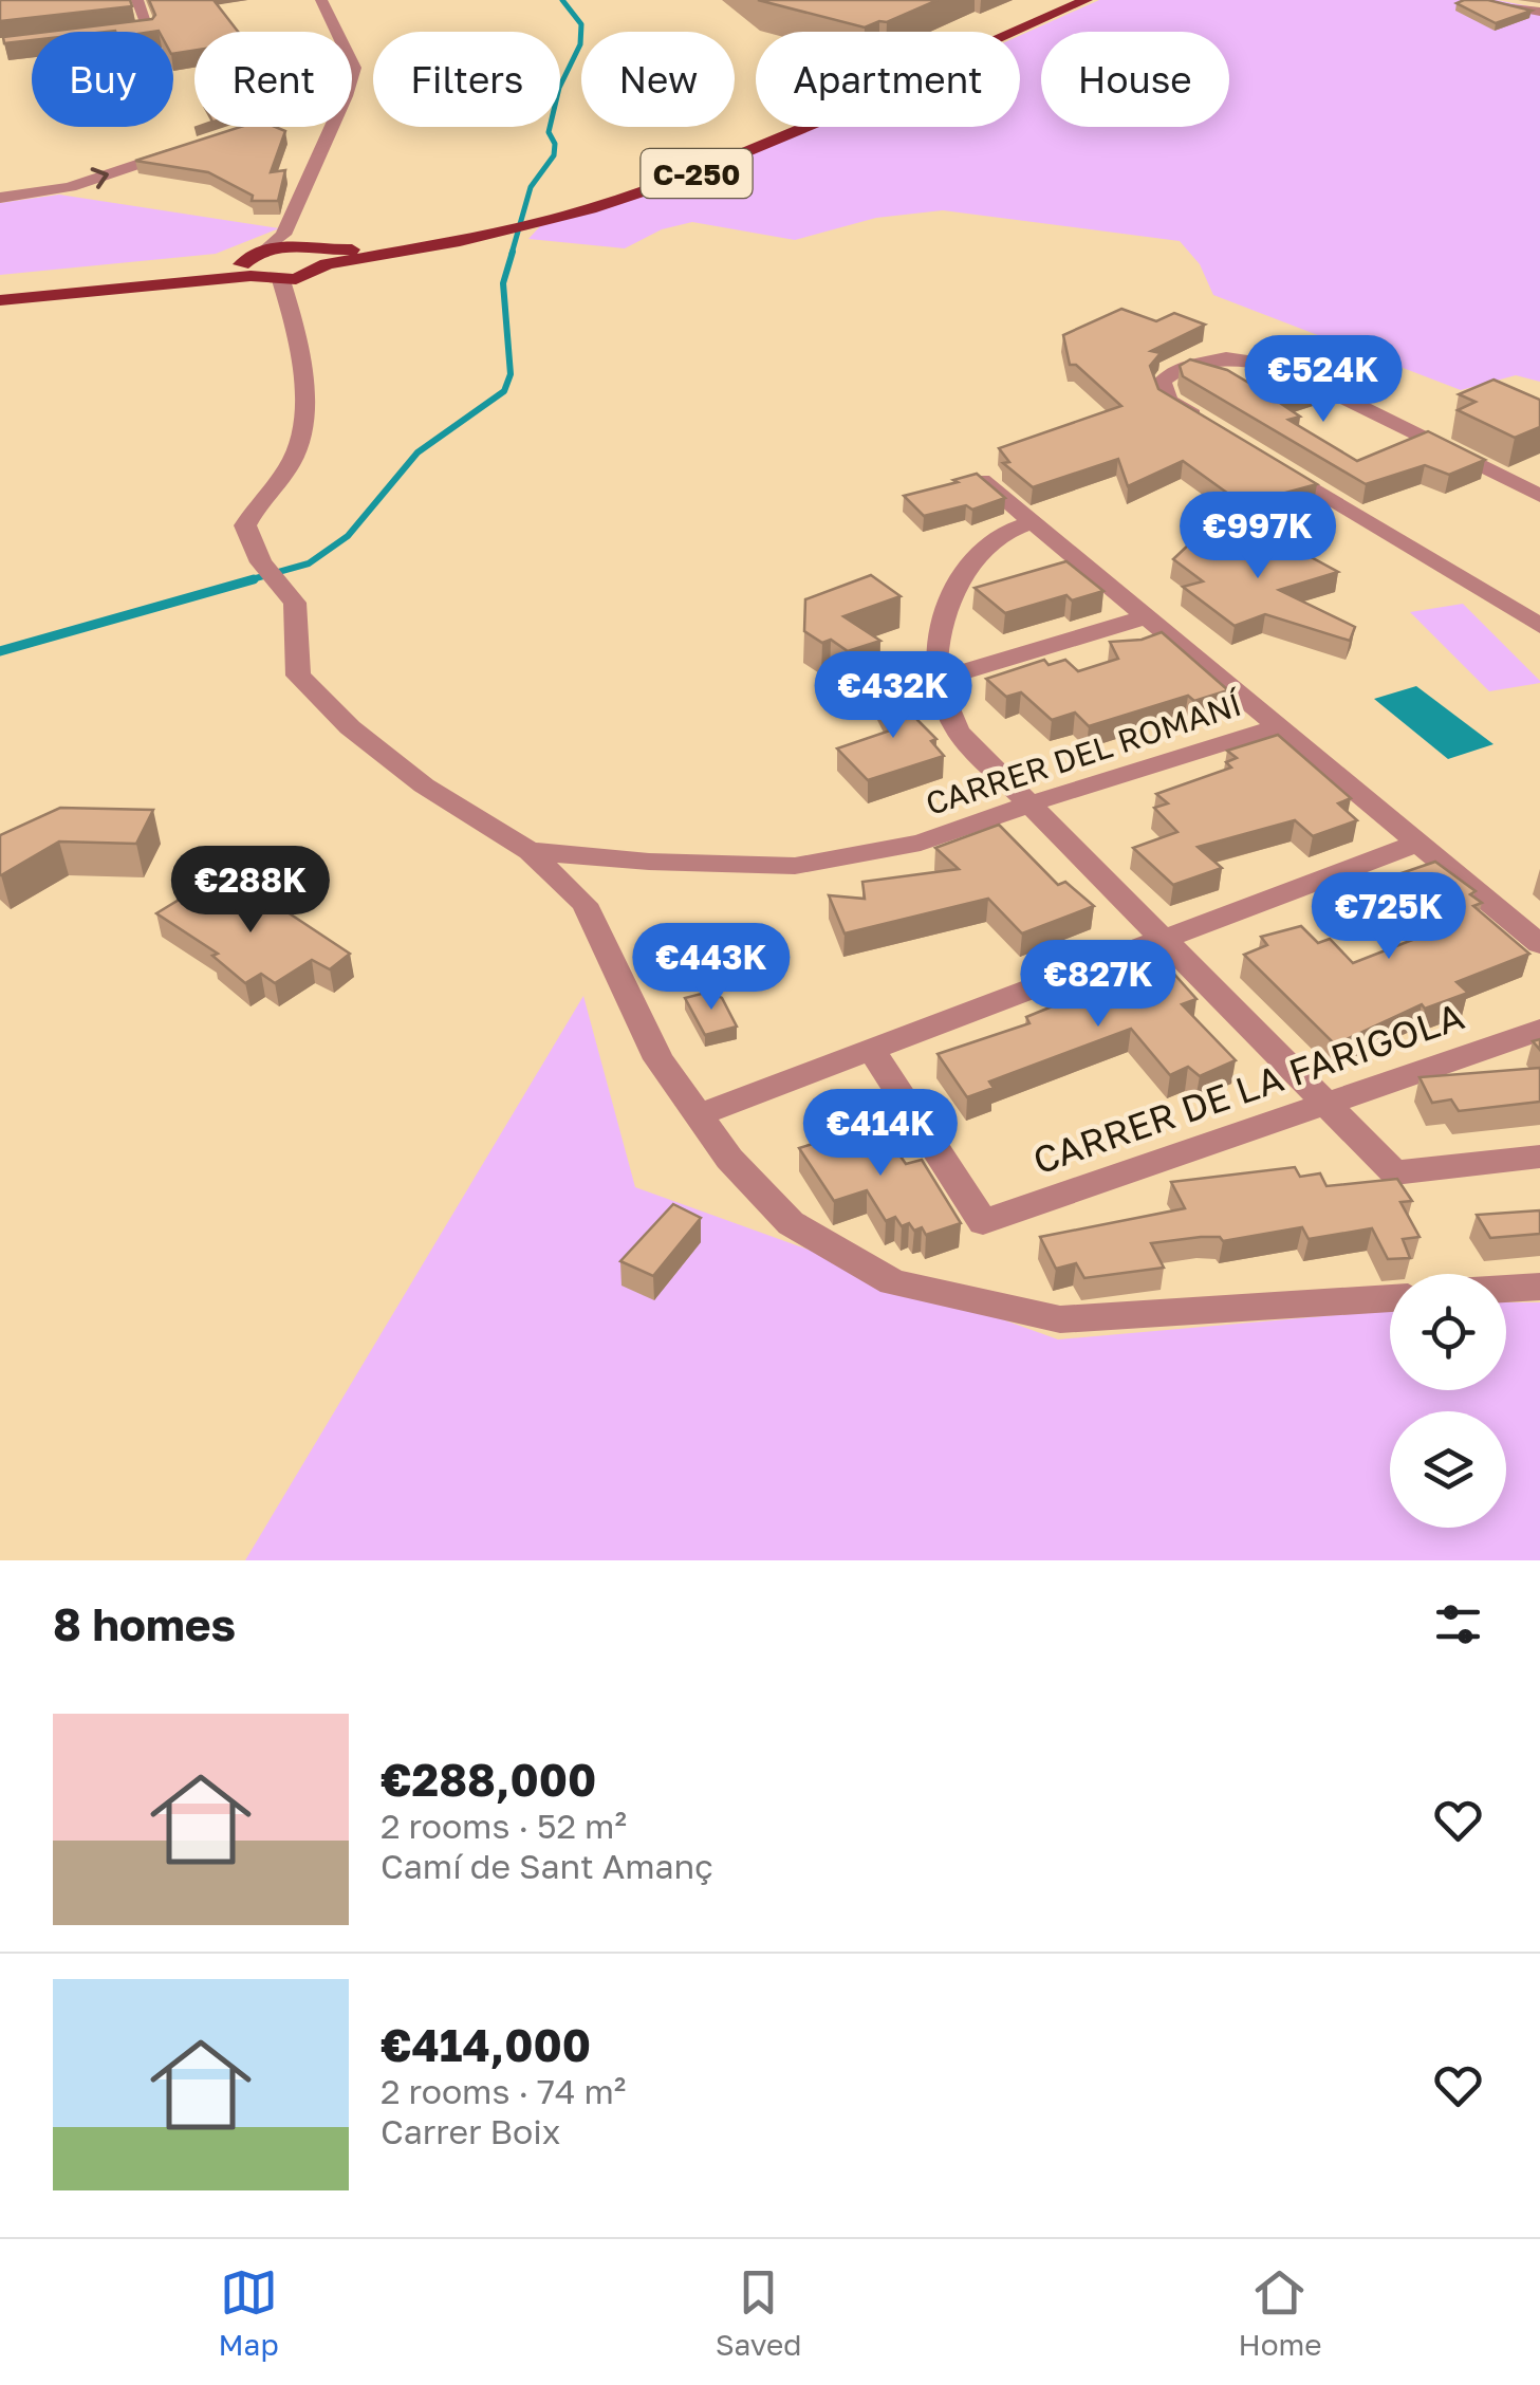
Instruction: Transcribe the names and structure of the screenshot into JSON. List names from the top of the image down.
{
  "streets": {
    "main road": ["C-250"],
    "street": ["CARRER DEL ROMANÍ", "CARRER DE LA FARIGOLA"]
  },
  "page": {
    "chip": [
      "Buy",
      "Rent",
      "Filters",
      "New",
      "Apartment",
      "House"
    ],
    "price": [
      "€524K",
      "€997K",
      "€432K",
      "€288K",
      "€725K",
      "€443K",
      "€827K",
      "€414K"
    ],
    "heading": "8 homes",
    "list": [
      {
        "name": "€288,000",
        "note": "2 rooms · 52 m² · Camí de Sant Amanç"
      },
      {
        "name": "€414,000",
        "note": "2 rooms · 74 m² · Carrer Boix"
      }
    ],
    "tabs": ["Map", "Saved", "Home"]
  }
}
